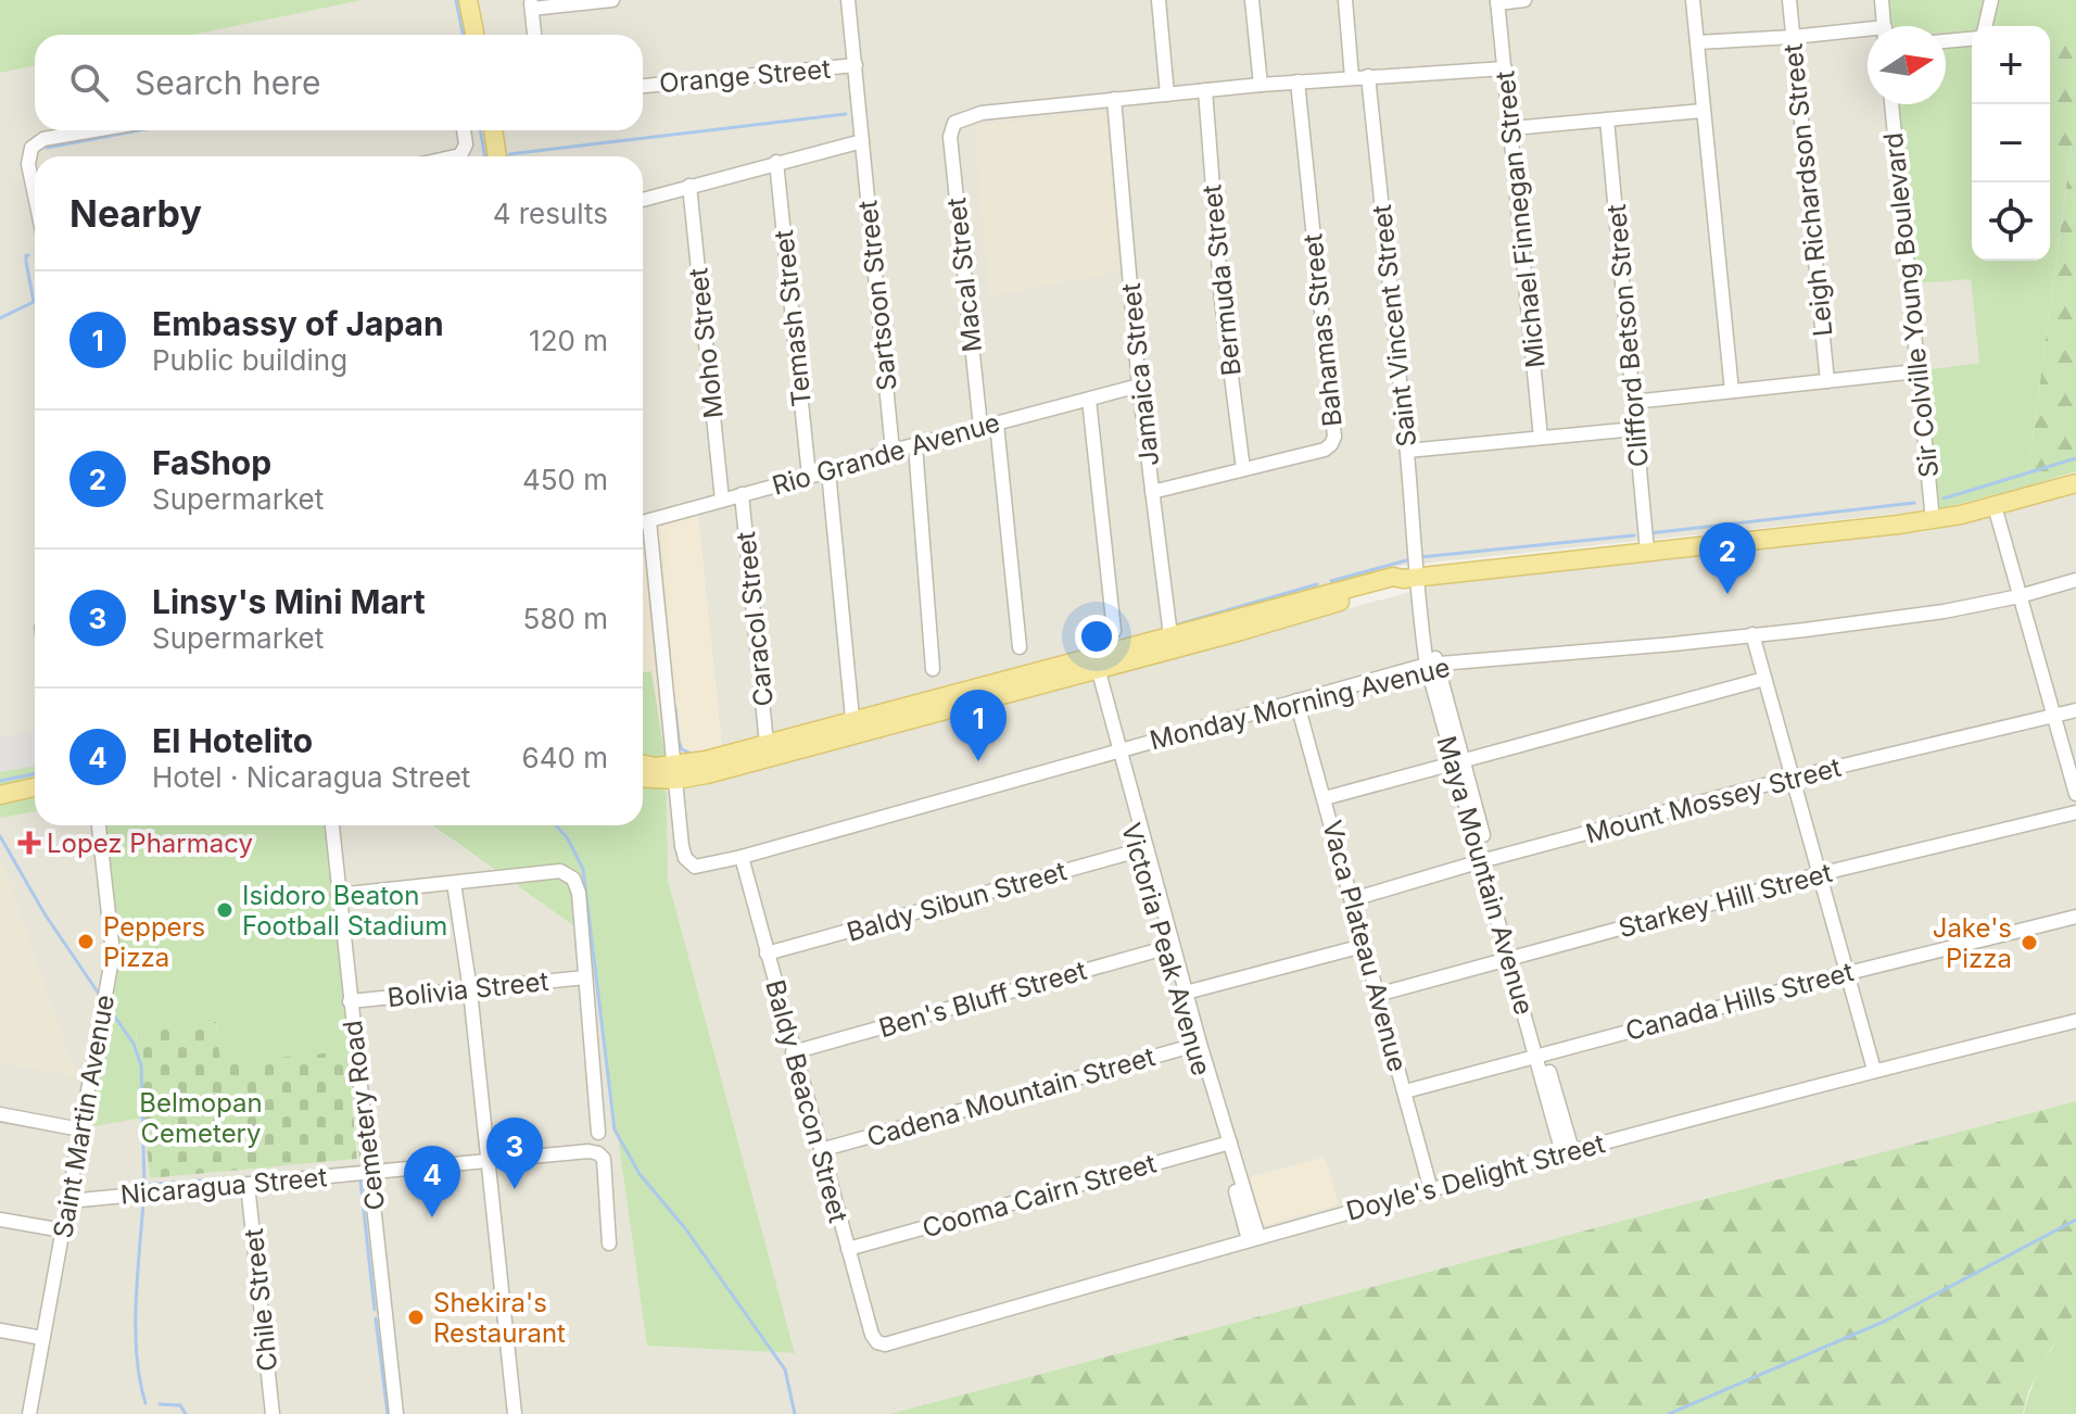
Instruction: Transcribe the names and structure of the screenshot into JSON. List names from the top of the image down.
{
  "streets": {
    "street": [
      "Orange Street",
      "Leigh Richardson Street",
      "Michael Finnegan Street",
      "Macal Street",
      "Bermuda Street",
      "Sartsoon Street",
      "Sir Colville Young Boulevard",
      "Temash Street",
      "Saint Vincent Street",
      "Bahamas Street",
      "Clifford Betson Street",
      "Moho Street",
      "Jamaica Street",
      "Rio Grande Avenue",
      "Caracol Street",
      "Monday Morning Avenue",
      "Mount Mossey Street",
      "Maya Mountain Avenue",
      "Starkey Hill Street",
      "Baldy Sibun Street",
      "Vaca Plateau Avenue",
      "Victoria Peak Avenue",
      "Bolivia Street",
      "Ben's Bluff Street",
      "Canada Hills Street",
      "Cadena Mountain Street",
      "Baldy Beacon Street",
      "Cemetery Road",
      "Saint Martin Avenue",
      "Doyle's Delight Street",
      "Nicaragua Street",
      "Cooma Cairn Street",
      "Chile Street"
    ]
  },
  "crossings": [
    ["Orange Street", "Sartsoon Street"],
    ["Macal Street", "Jamaica Street"],
    ["Macal Street", "Rio Grande Avenue"],
    ["Bermuda Street", "Bahamas Street"],
    ["Sartsoon Street", "Rio Grande Avenue"],
    ["Temash Street", "Rio Grande Avenue"],
    ["Saint Vincent Street", "Maya Mountain Avenue"],
    ["Bahamas Street", "Jamaica Street"],
    ["Moho Street", "Rio Grande Avenue"],
    ["Jamaica Street", "Rio Grande Avenue"],
    ["Rio Grande Avenue", "Caracol Street"],
    ["Monday Morning Avenue", "Maya Mountain Avenue"],
    ["Monday Morning Avenue", "Vaca Plateau Avenue"],
    ["Monday Morning Avenue", "Victoria Peak Avenue"],
    ["Monday Morning Avenue", "Baldy Beacon Street"],
    ["Mount Mossey Street", "Maya Mountain Avenue"],
    ["Mount Mossey Street", "Vaca Plateau Avenue"],
    ["Maya Mountain Avenue", "Starkey Hill Street"],
    ["Maya Mountain Avenue", "Canada Hills Street"],
    ["Maya Mountain Avenue", "Doyle's Delight Street"],
    ["Starkey Hill Street", "Vaca Plateau Avenue"],
    ["Baldy Sibun Street", "Victoria Peak Avenue"],
    ["Baldy Sibun Street", "Baldy Beacon Street"],
    ["Vaca Plateau Avenue", "Canada Hills Street"],
    ["Vaca Plateau Avenue", "Doyle's Delight Street"],
    ["Victoria Peak Avenue", "Ben's Bluff Street"],
    ["Victoria Peak Avenue", "Cadena Mountain Street"],
    ["Victoria Peak Avenue", "Doyle's Delight Street"],
    ["Victoria Peak Avenue", "Cooma Cairn Street"],
    ["Bolivia Street", "Cemetery Road"],
    ["Ben's Bluff Street", "Baldy Beacon Street"],
    ["Cadena Mountain Street", "Baldy Beacon Street"],
    ["Baldy Beacon Street", "Doyle's Delight Street"],
    ["Baldy Beacon Street", "Cooma Cairn Street"],
    ["Cemetery Road", "Nicaragua Street"],
    ["Saint Martin Avenue", "Nicaragua Street"],
    ["Nicaragua Street", "Chile Street"]
  ],
  "parks": ["Belmopan Cemetery"],
  "places": {
    "health": ["Lopez Pharmacy"],
    "other": [
      "Isidoro Beaton Football Stadium",
      "Peppers Pizza",
      "Jake's Pizza",
      "Shekira's Restaurant"
    ]
  },
  "north": "right",
  "page": {
    "map_buttons": ["+", "−"],
    "search": "Search here",
    "heading": ["Nearby", "4 results"],
    "list": [
      {
        "mark": "1",
        "name": "Embassy of Japan",
        "note": "Public building",
        "value": "120 m"
      },
      {
        "mark": "2",
        "name": "FaShop",
        "note": "Supermarket",
        "value": "450 m"
      },
      {
        "mark": "3",
        "name": "Linsy's Mini Mart",
        "note": "Supermarket",
        "value": "580 m"
      },
      {
        "mark": "4",
        "name": "El Hotelito",
        "note": "Hotel · Nicaragua Street",
        "value": "640 m"
      }
    ],
    "pins": [
      "2",
      "1",
      "3",
      "4"
    ]
  }
}
